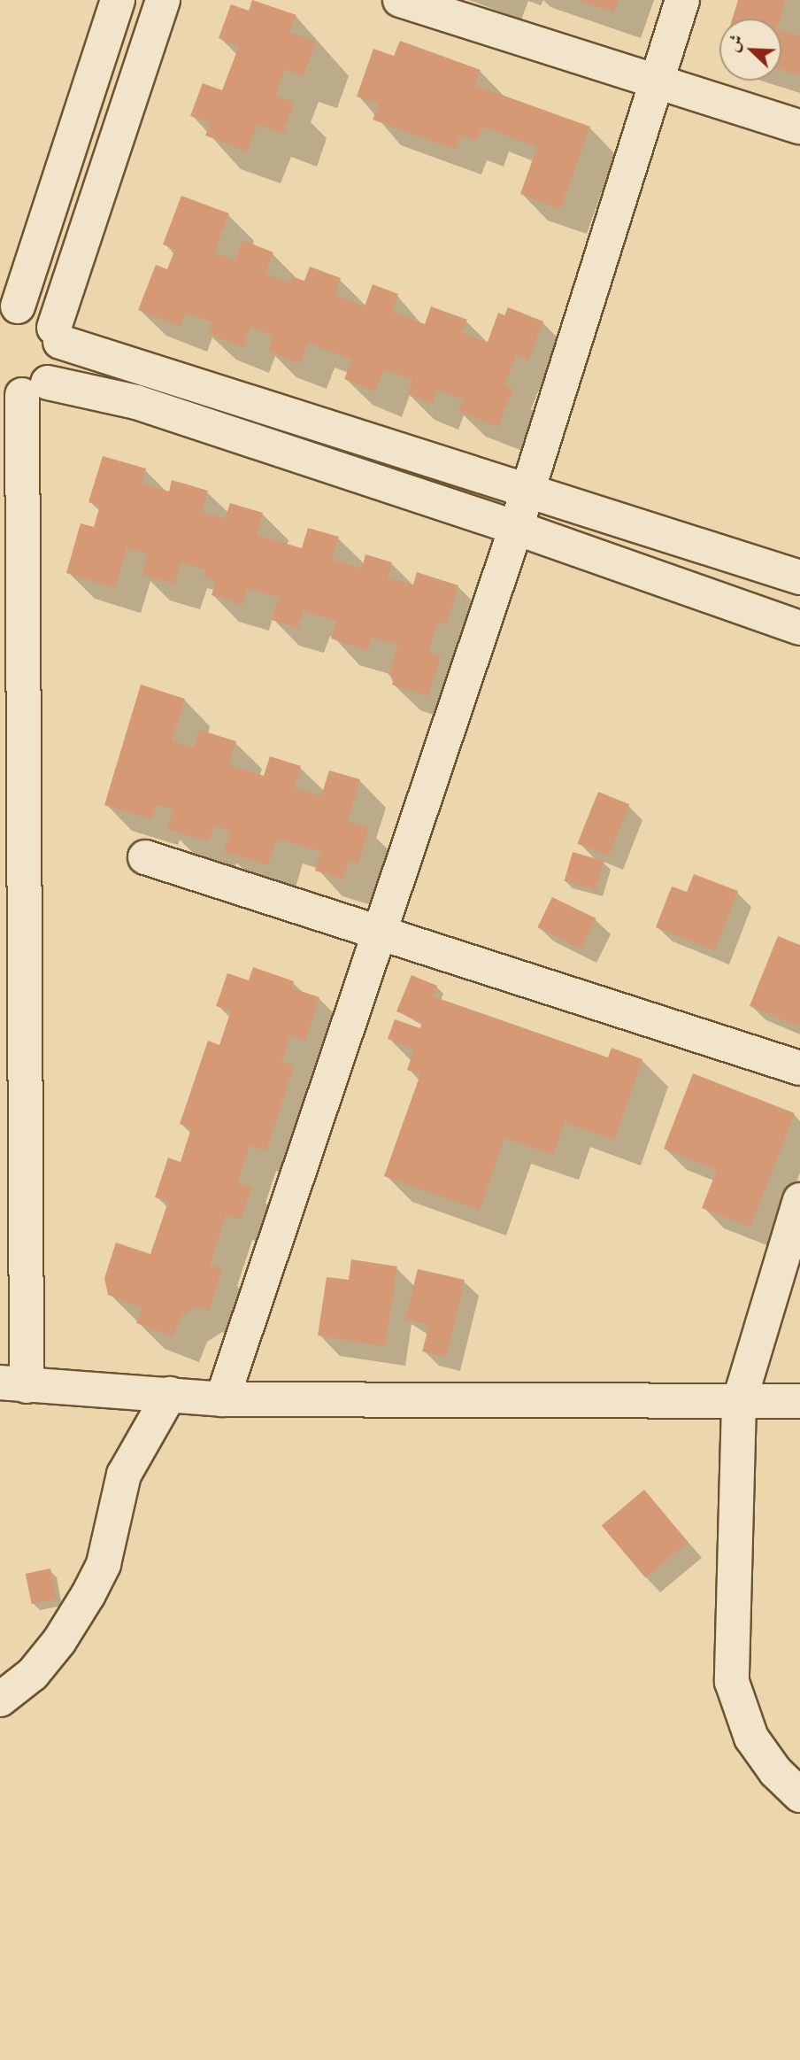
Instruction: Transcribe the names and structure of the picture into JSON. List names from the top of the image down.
{
  "north": "top left"
}
